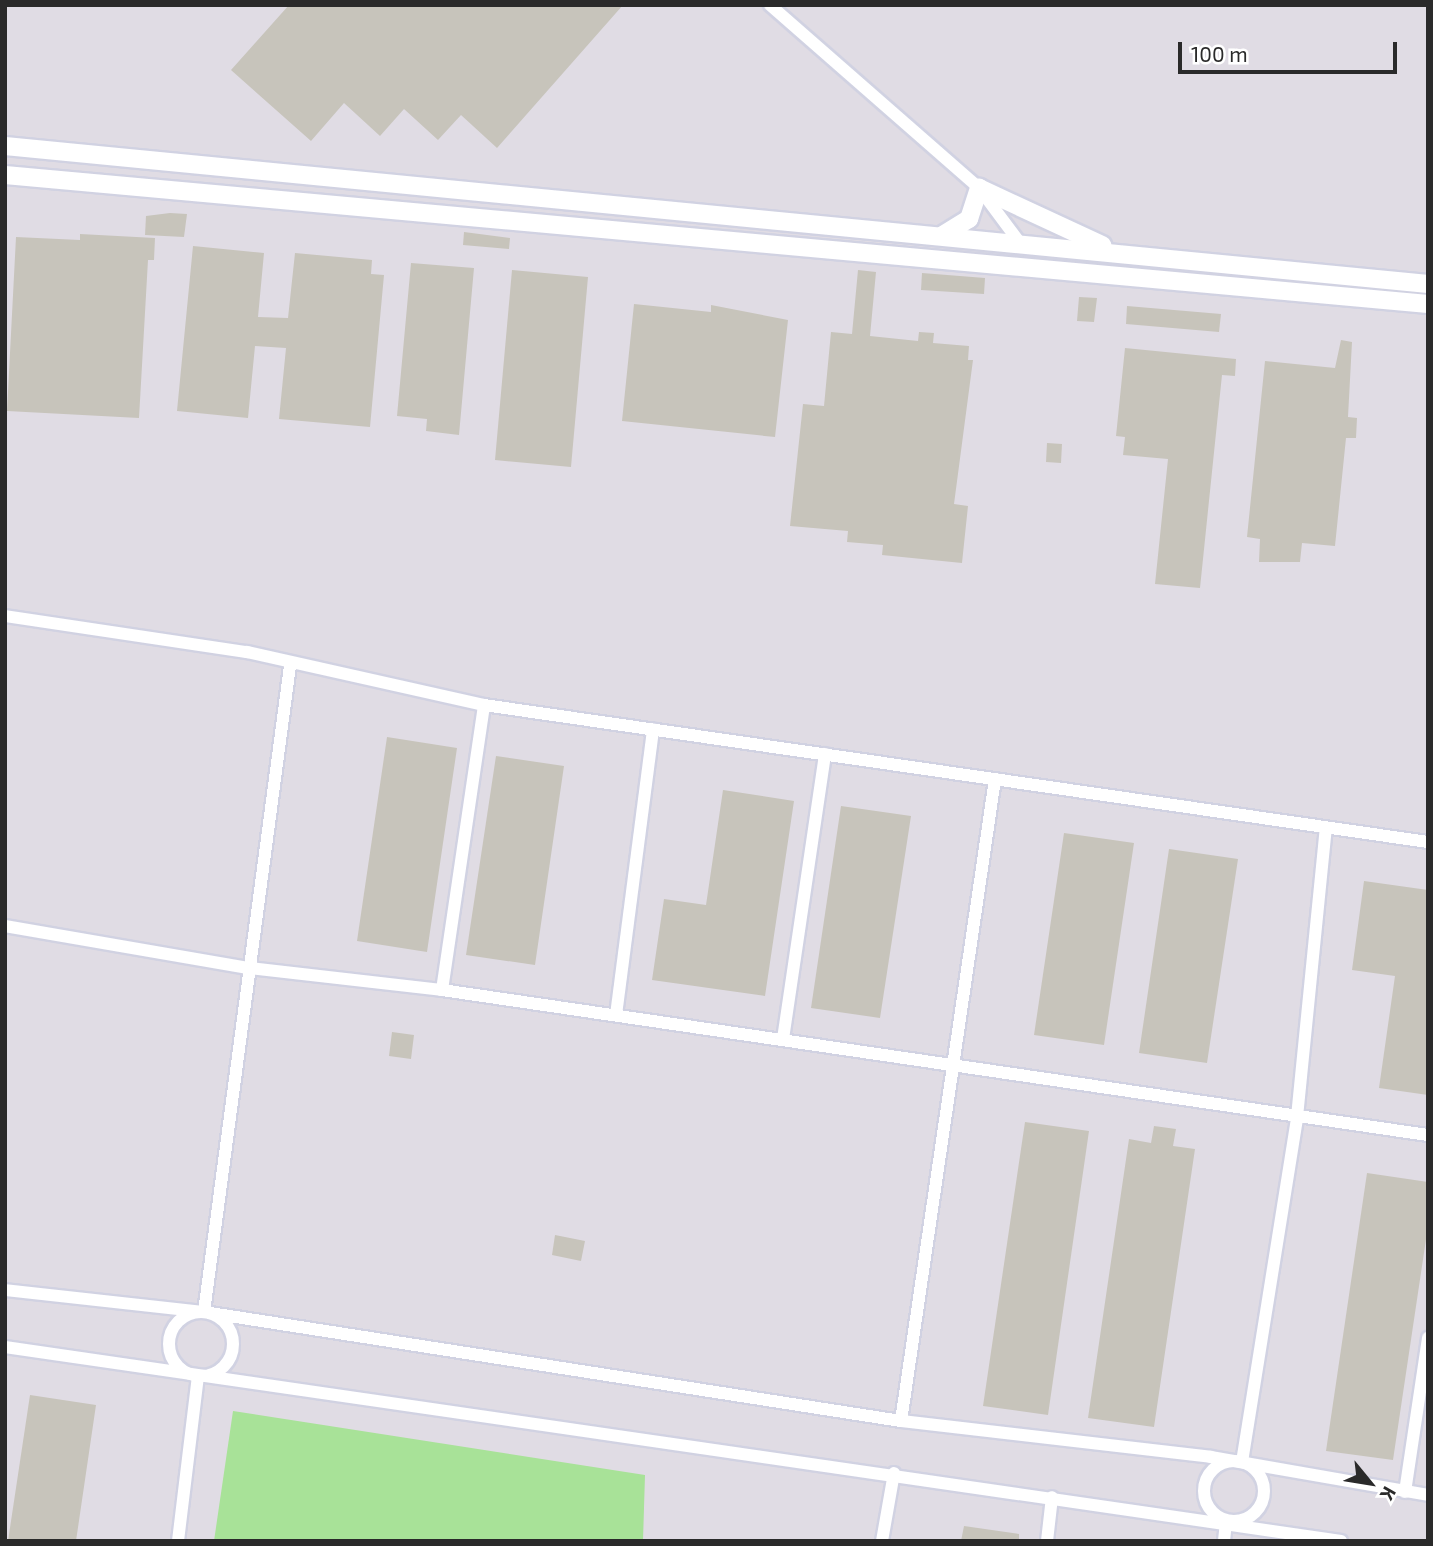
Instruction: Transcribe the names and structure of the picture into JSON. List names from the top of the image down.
{
  "scale_bar": "100 m",
  "north": "bottom right"
}
